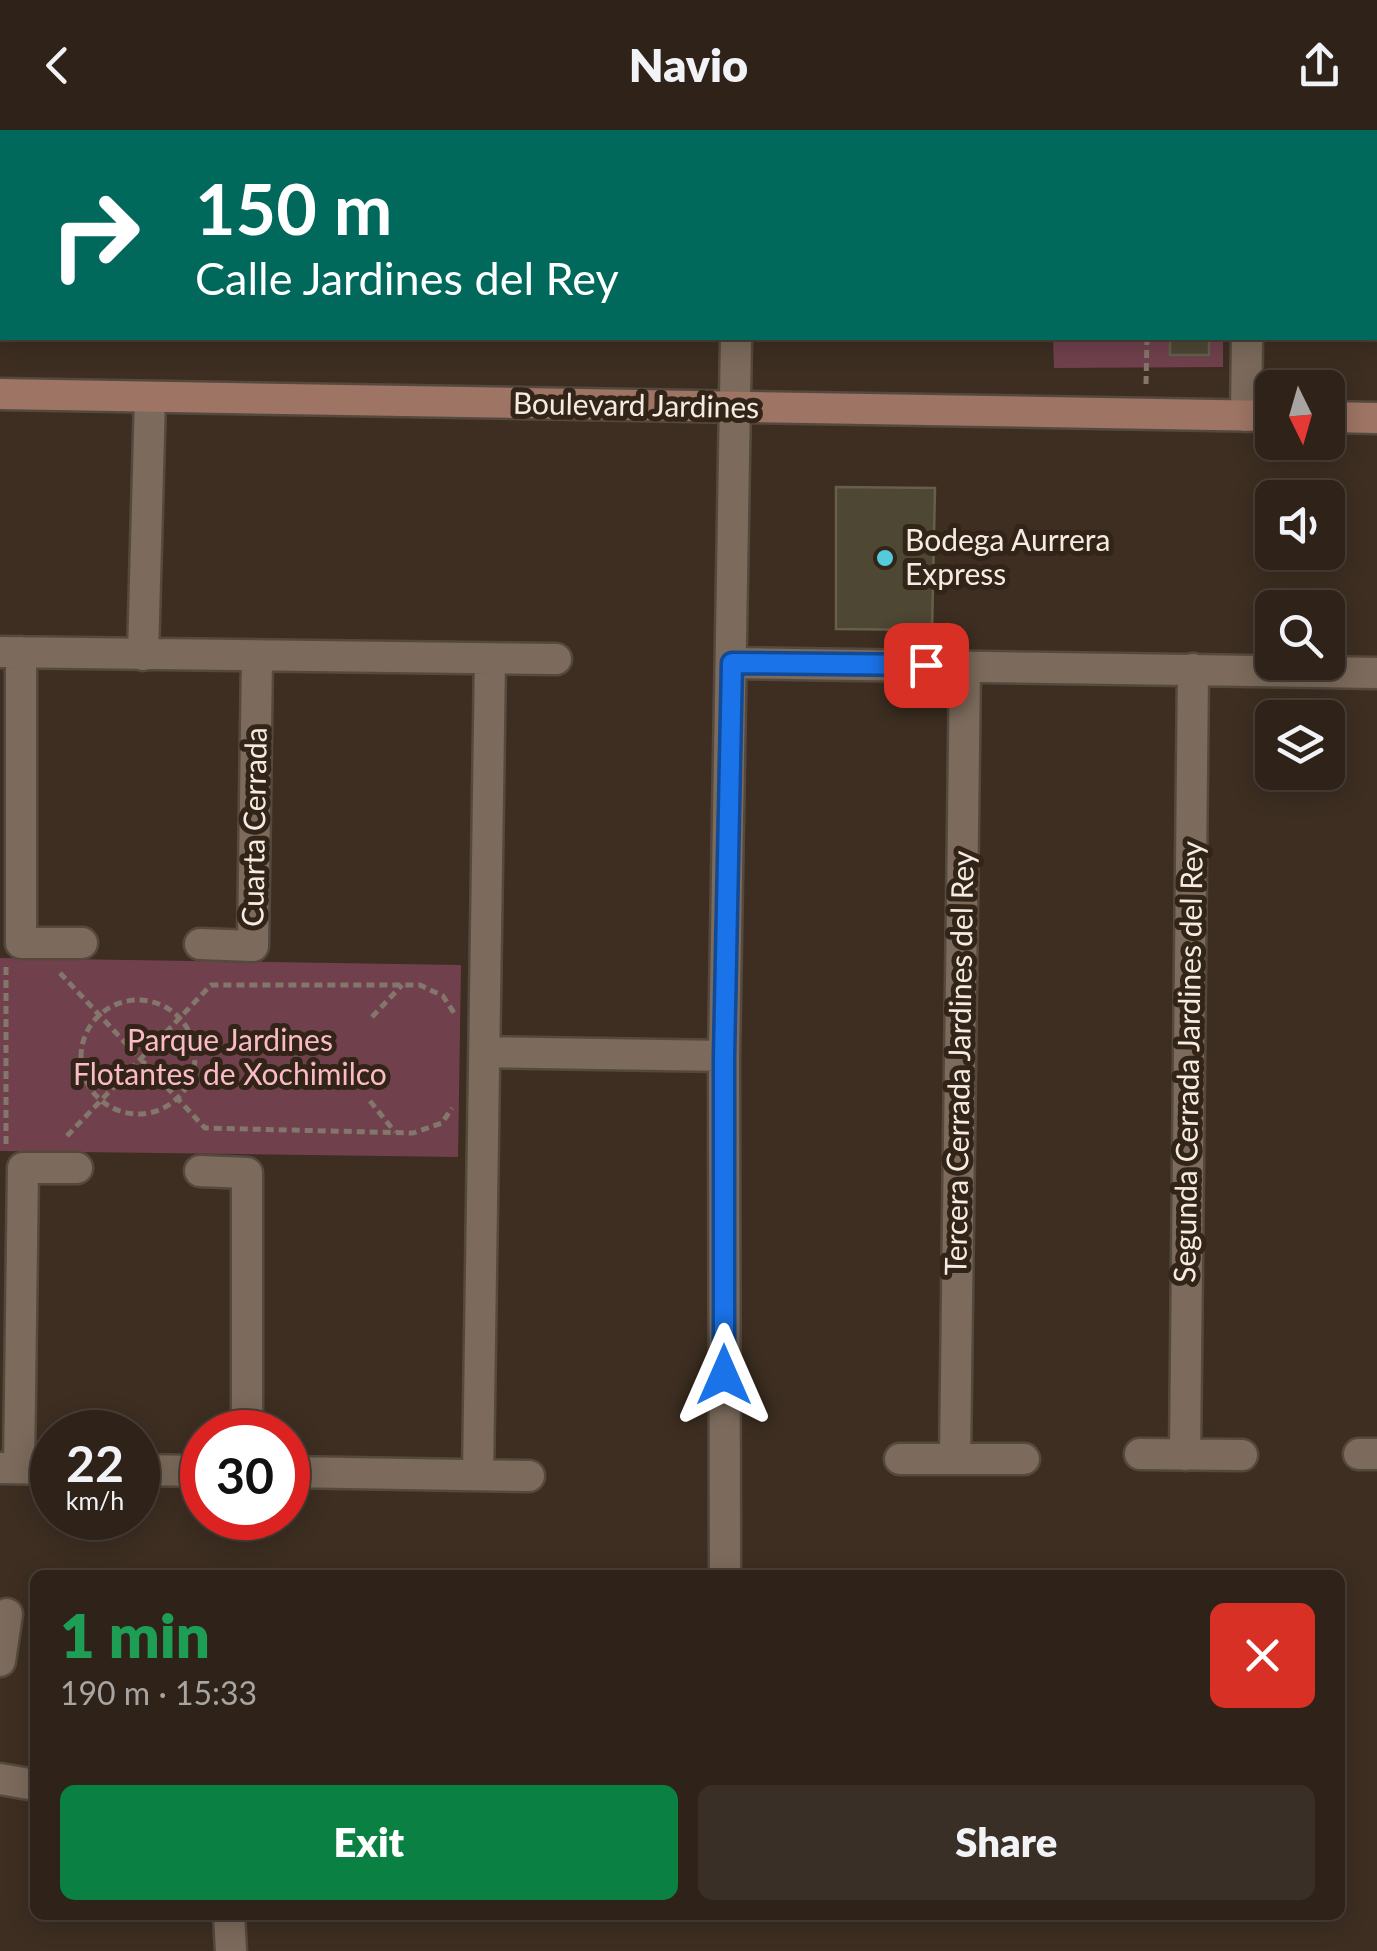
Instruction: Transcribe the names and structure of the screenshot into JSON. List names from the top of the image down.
{
  "streets": {
    "street": [
      "Boulevard Jardines",
      "Cuarta Cerrada",
      "Segunda Cerrada Jardines del Rey",
      "Tercera Cerrada Jardines del Rey"
    ]
  },
  "parks": ["Parque Jardines Flotantes de Xochimilco"],
  "places": ["Bodega Aurrera Express"],
  "north": "bottom",
  "page": {
    "header": "Navio",
    "turn": ["150 m", "Calle Jardines del Rey"],
    "speed": "22 km/h",
    "limit": "30",
    "heading": ["1 min", "190 m · 15:33"],
    "buttons": ["Exit", "Share"]
  }
}
